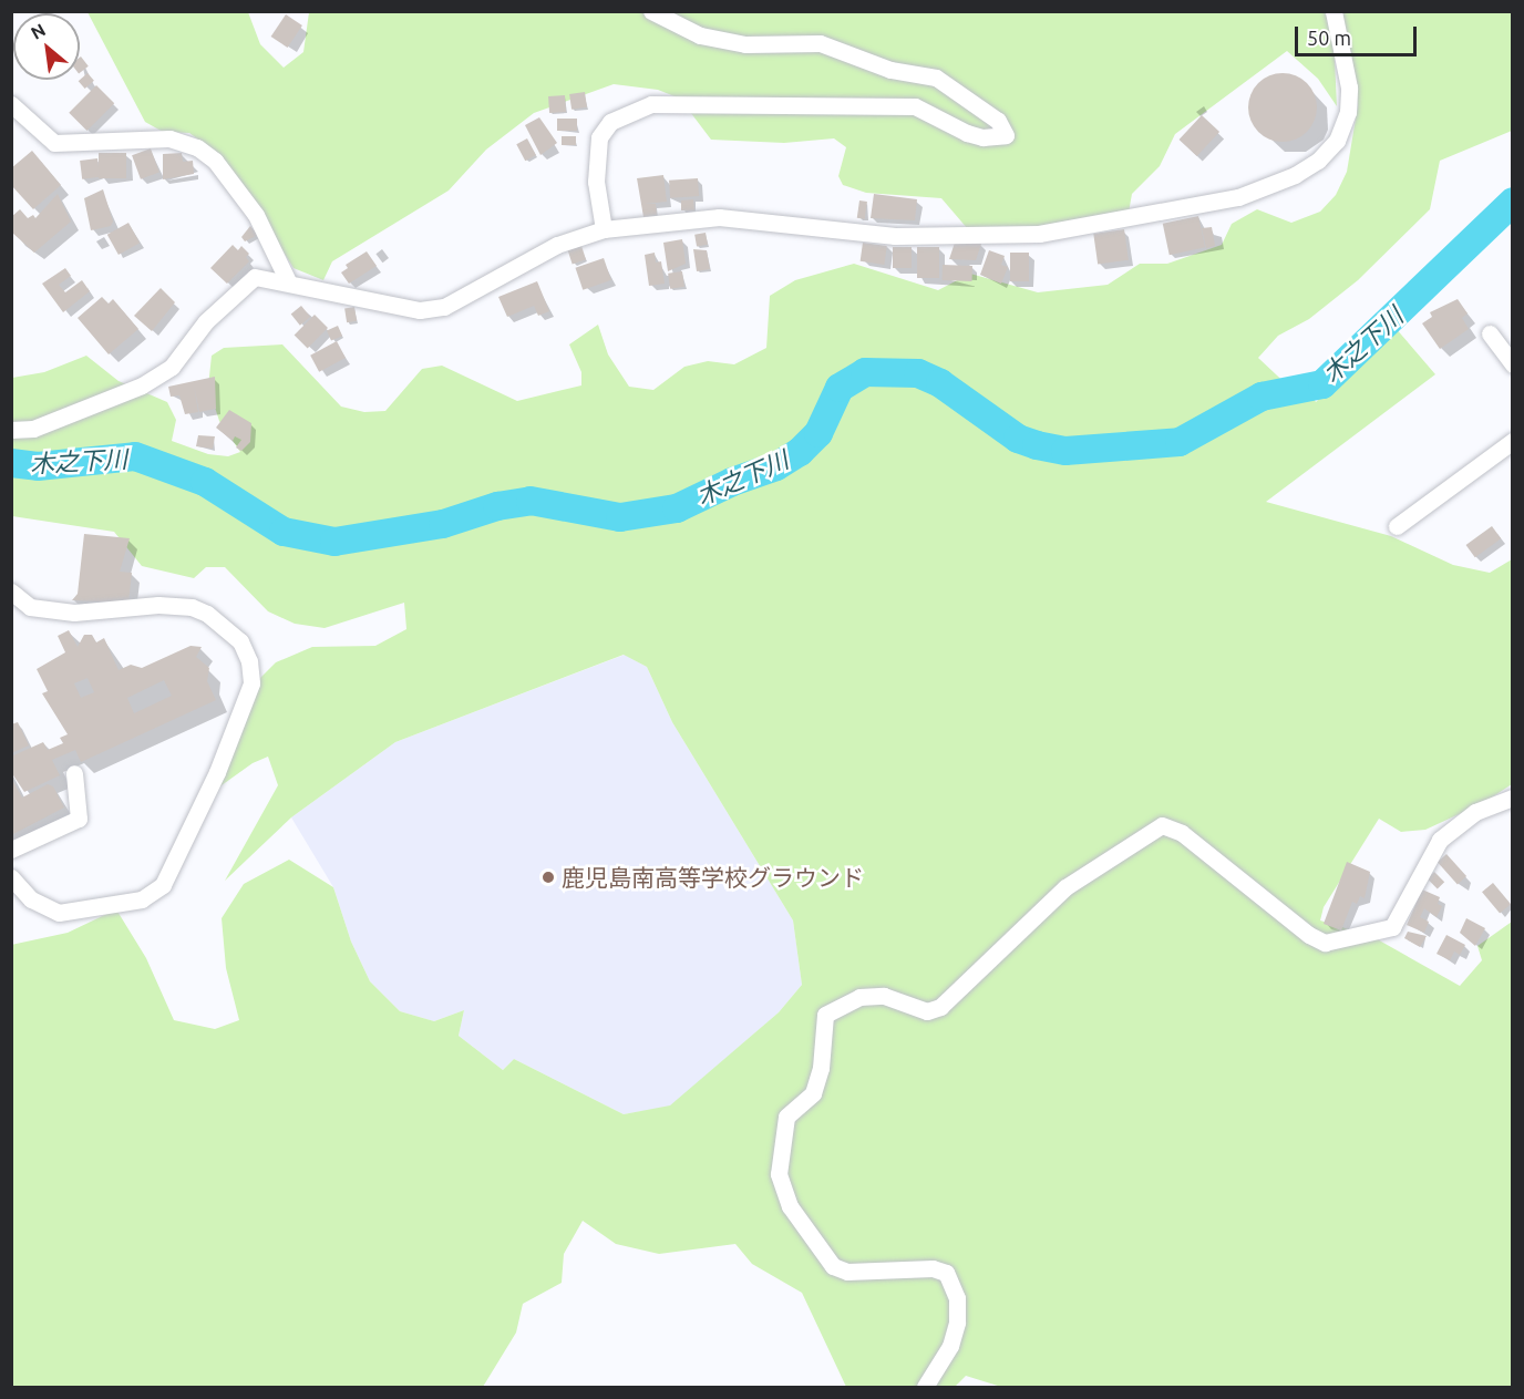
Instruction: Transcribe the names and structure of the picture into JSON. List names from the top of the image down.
{
  "water": ["木之下川"],
  "places": ["鹿児島南高等学校グラウンド"],
  "scale_bar": "50 m",
  "north": "top left"
}
